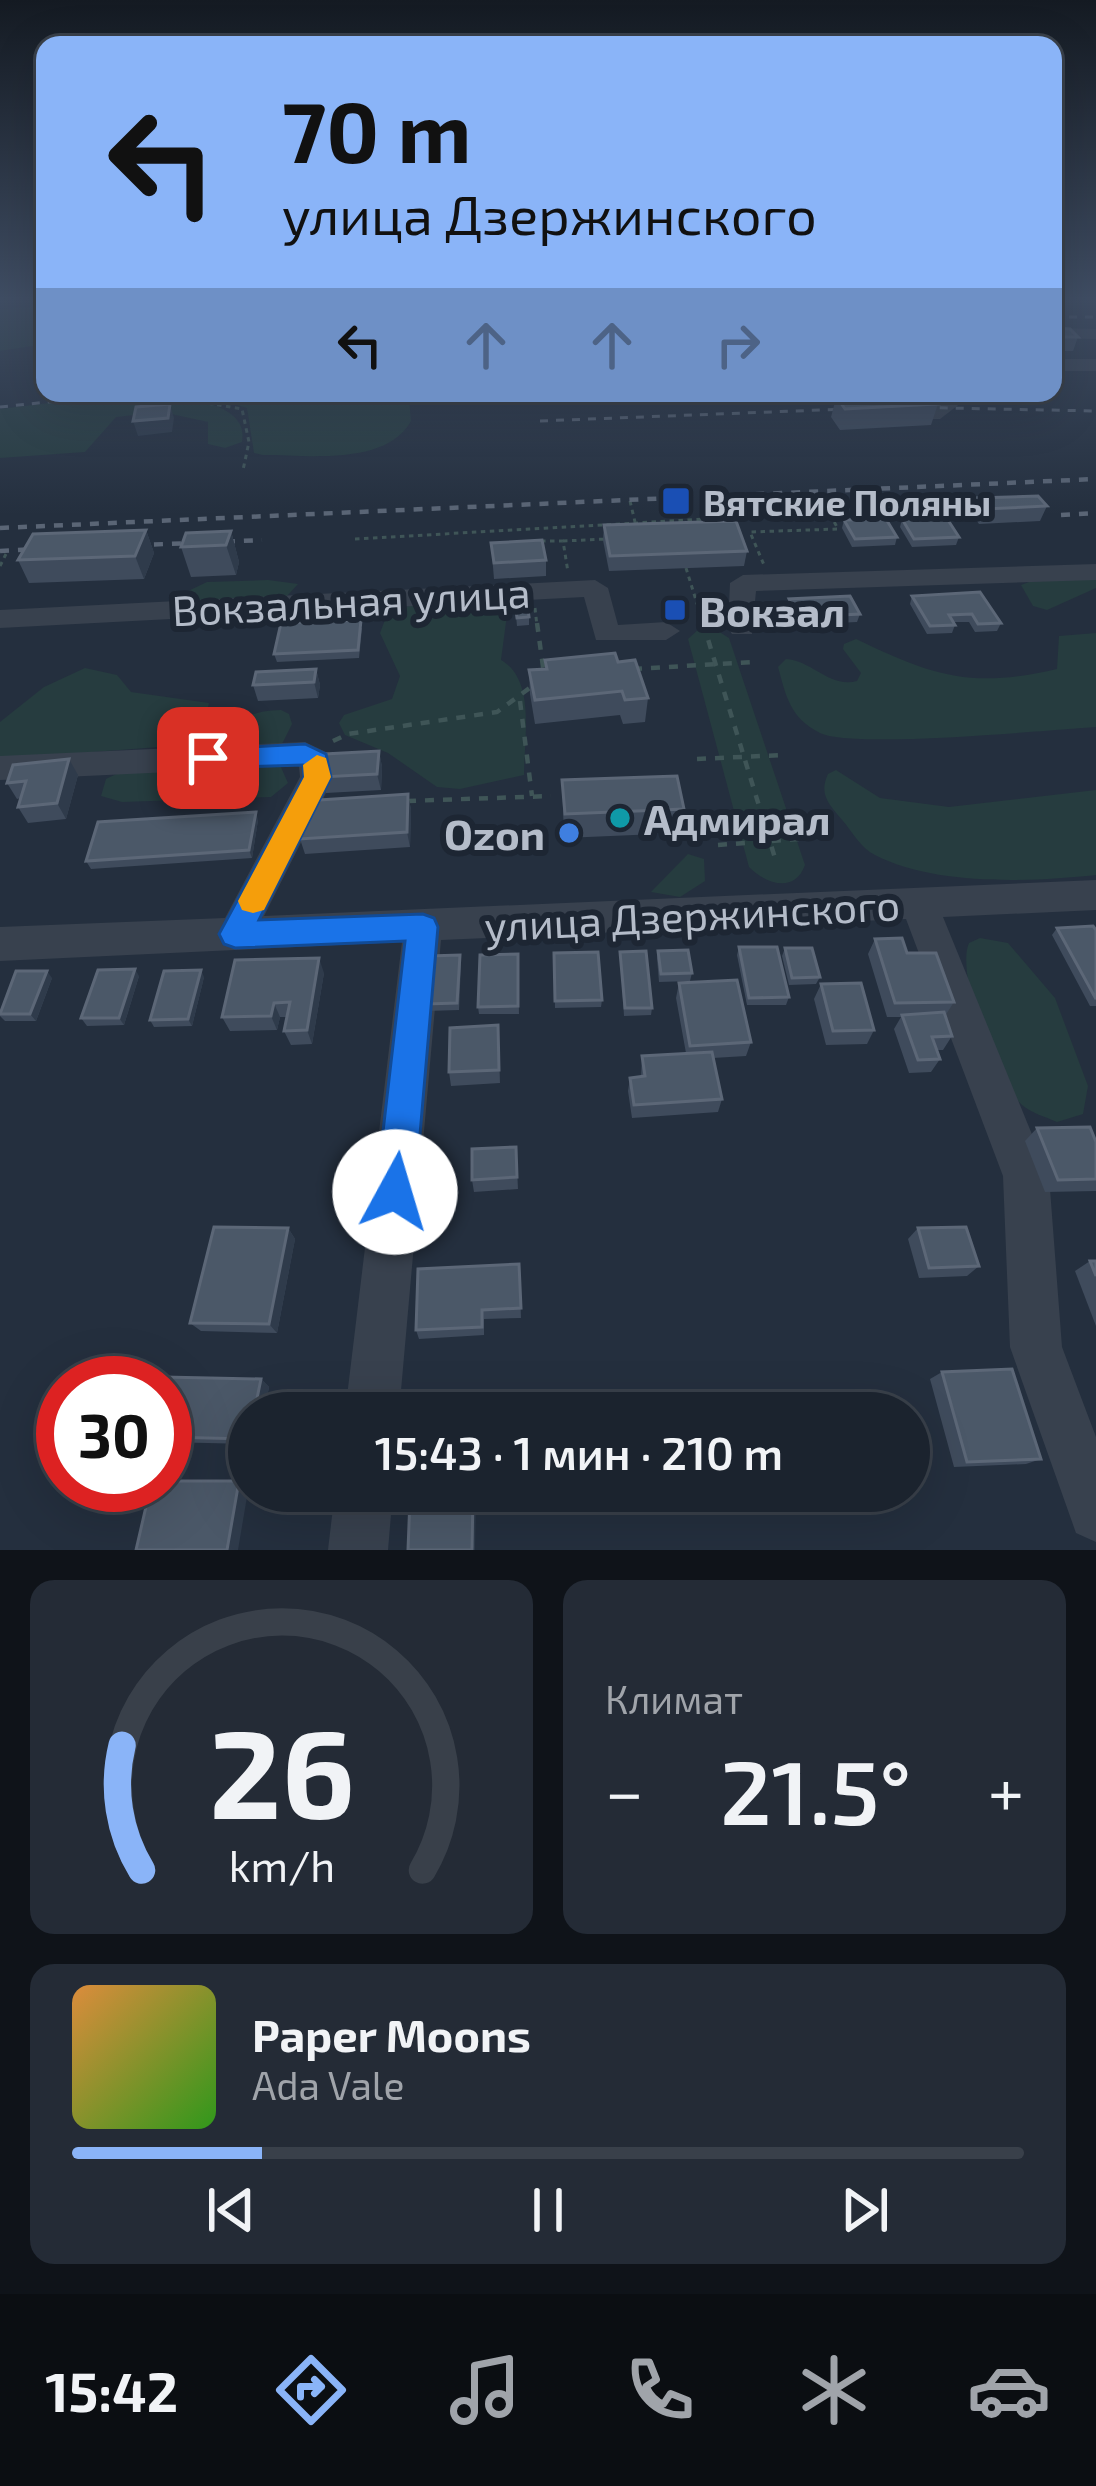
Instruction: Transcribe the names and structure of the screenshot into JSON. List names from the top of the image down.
{
  "streets": {
    "street": ["Вокзальная улица", "улица Дзержинского"]
  },
  "places": {
    "transit": ["Вятские Поляны", "Вокзал"],
    "other": ["Адмирал", "Ozon"]
  },
  "page": {
    "turn": ["70 m", "улица Дзержинского"],
    "limit": "30",
    "trip": "15:43 · 1 мин · 210 m",
    "tile": "Климат",
    "heat": ["−", "21.5°", "+"],
    "song": ["Paper Moons", "Ada Vale"],
    "tabs": "15:42",
    "gauge": ["26", "km/h"]
  }
}
